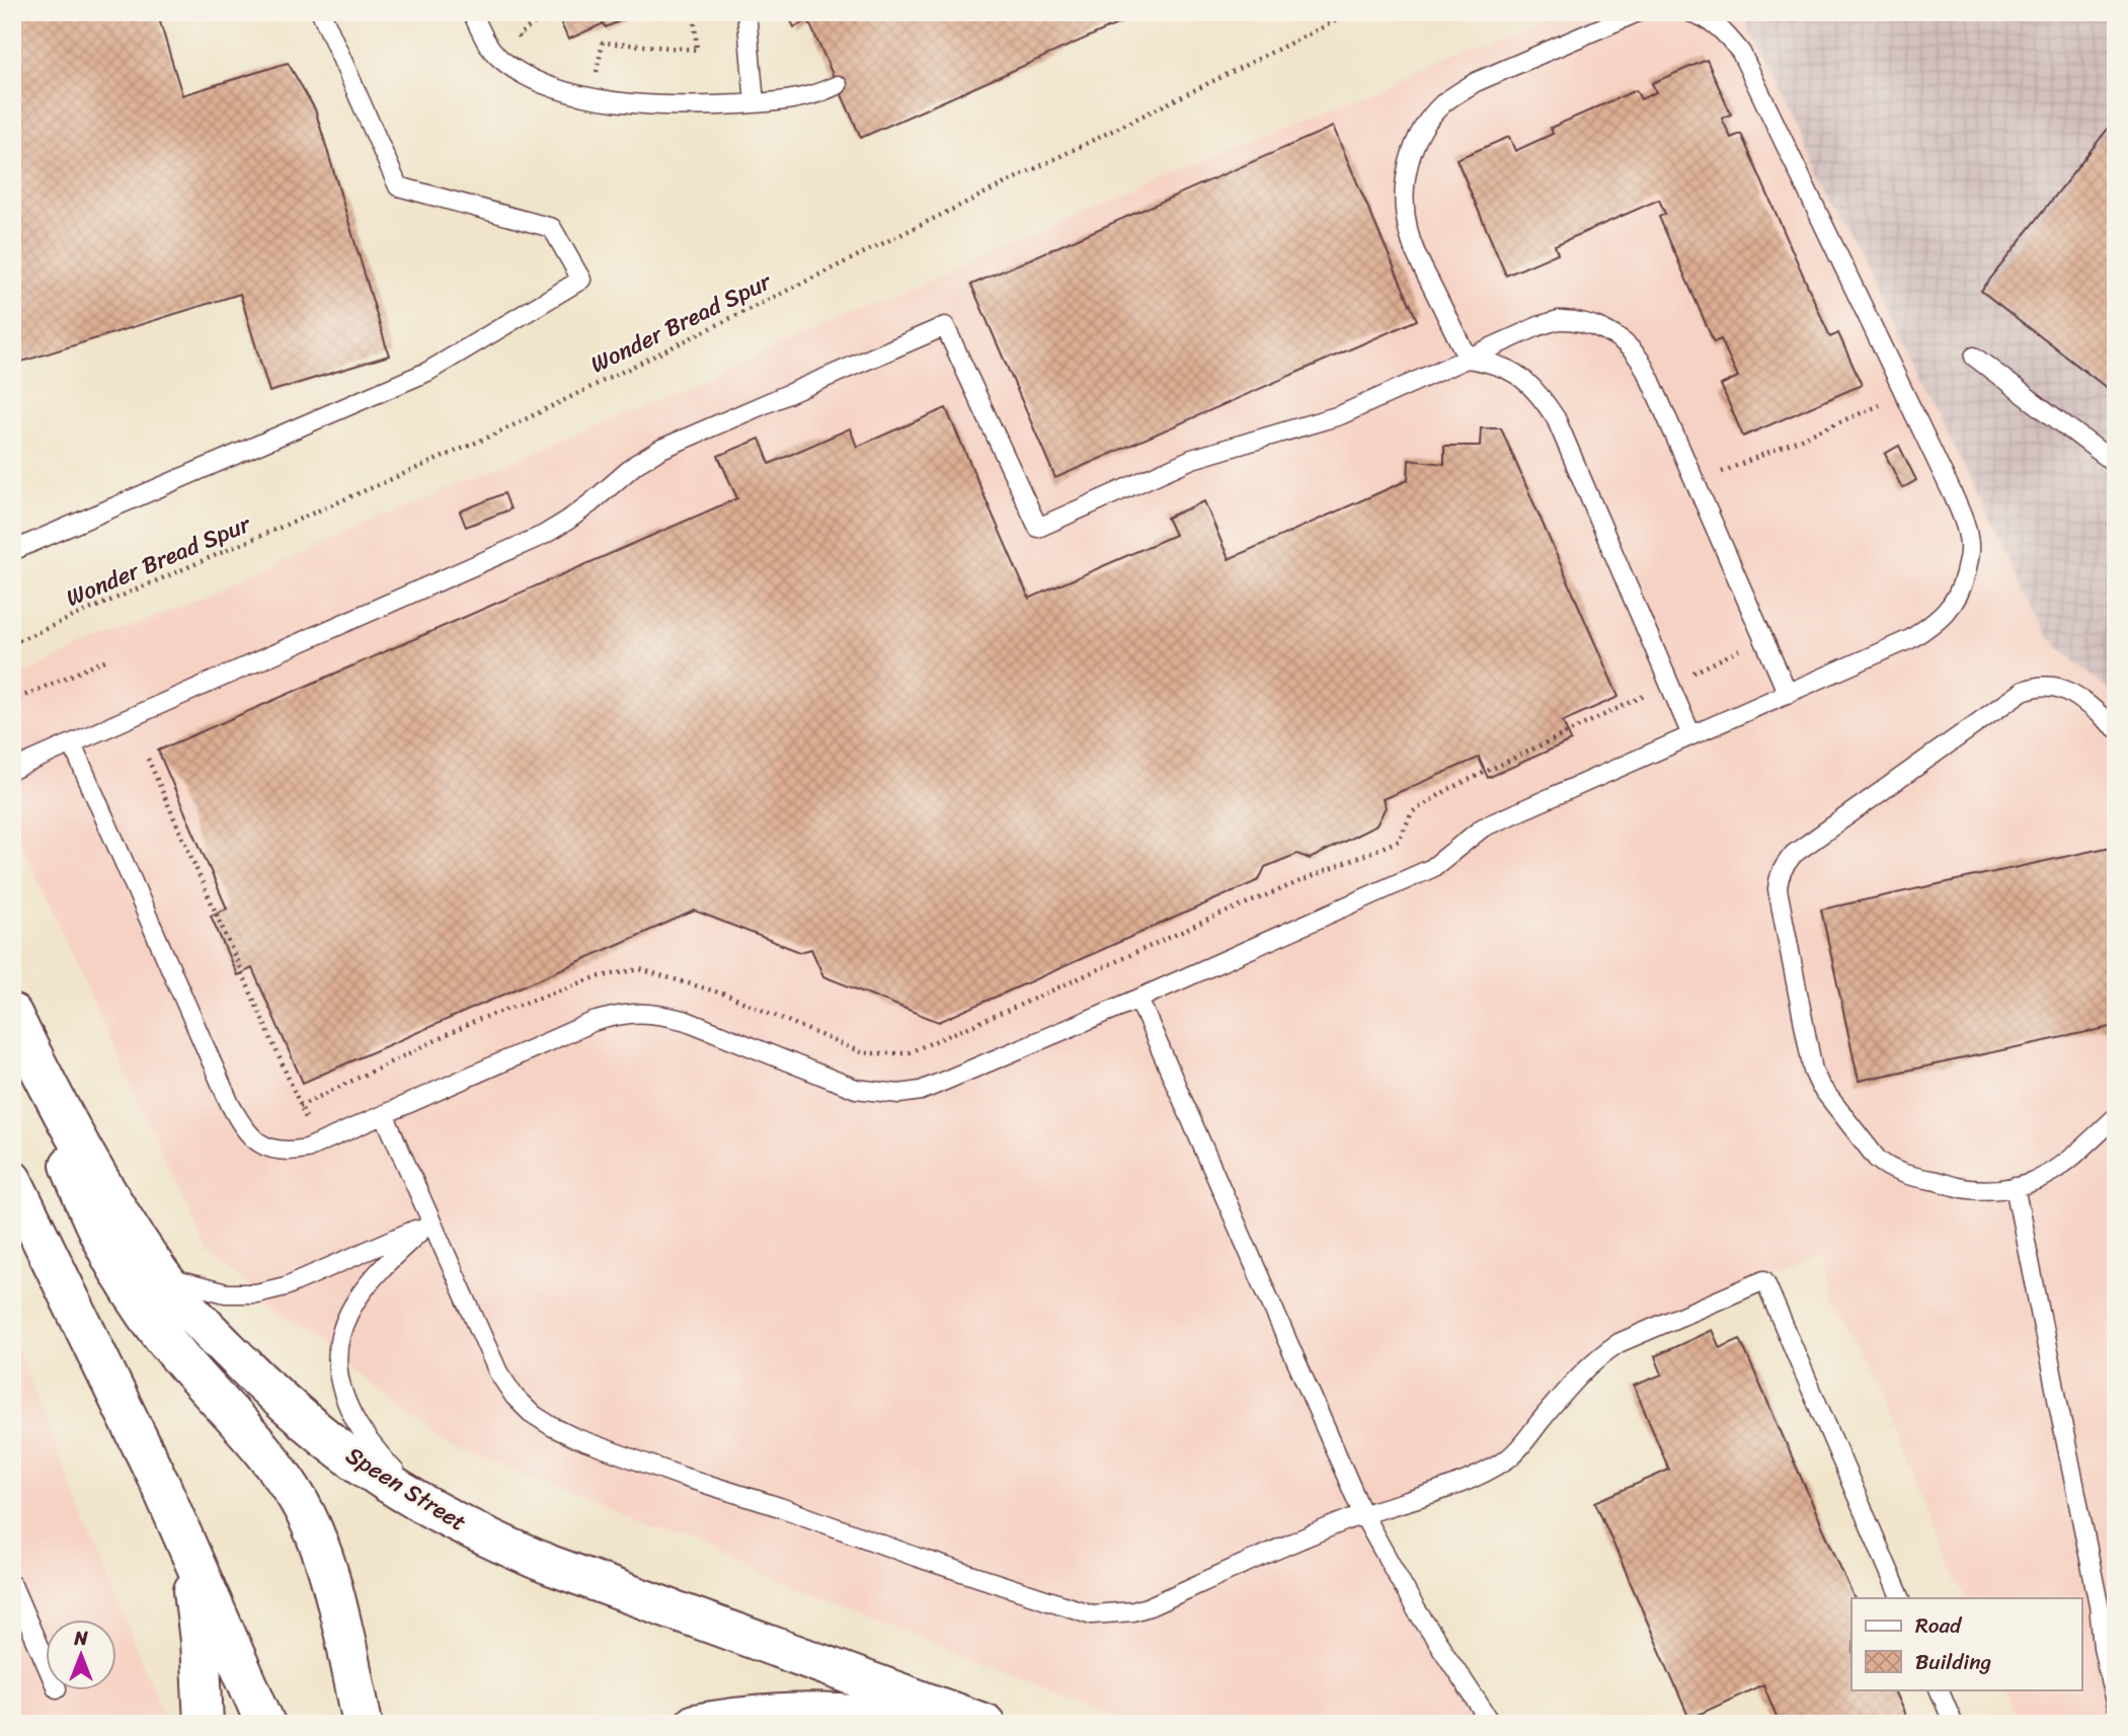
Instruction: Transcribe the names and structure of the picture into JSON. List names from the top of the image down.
{
  "streets": {
    "main road": ["Speen Street"],
    "path": ["Wonder Bread Spur"]
  },
  "legend": ["Road", "Building"],
  "north": "top"
}
